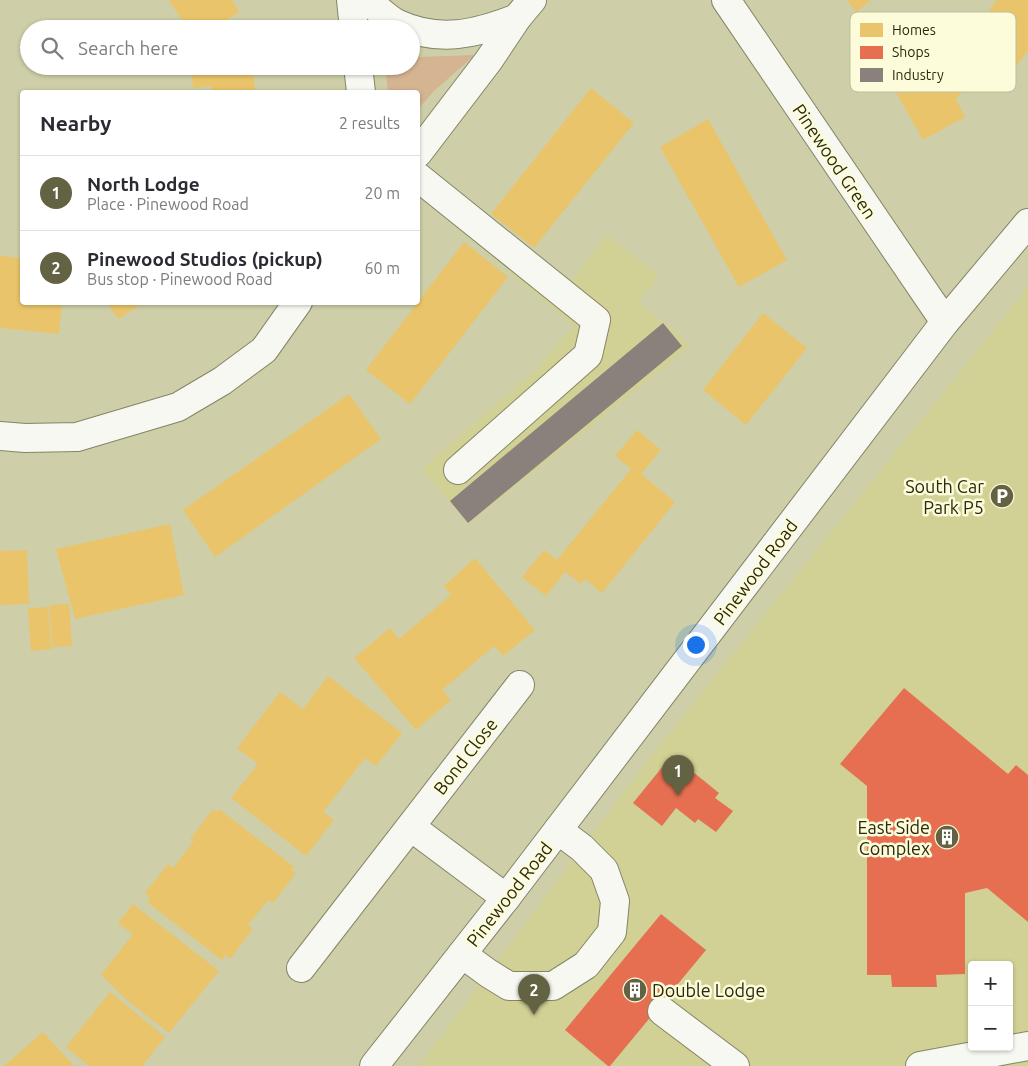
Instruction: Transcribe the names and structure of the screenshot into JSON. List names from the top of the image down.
{
  "streets": {
    "street": ["Pinewood Green", "Pinewood Road", "Bond Close"]
  },
  "crossings": [
    ["Pinewood Green", "Pinewood Road"]
  ],
  "places": {
    "parking": ["South Car Park P5"],
    "building": ["East Side Complex", "Double Lodge"]
  },
  "legend": ["Homes", "Shops", "Industry"],
  "page": {
    "search": "Search here",
    "heading": ["Nearby", "2 results"],
    "list": [
      {
        "mark": "1",
        "name": "North Lodge",
        "note": "Place · Pinewood Road",
        "value": "20 m"
      },
      {
        "mark": "2",
        "name": "Pinewood Studios (pickup)",
        "note": "Bus stop · Pinewood Road",
        "value": "60 m"
      }
    ],
    "pins": ["1", "2"],
    "map_buttons": ["+", "−"]
  }
}
